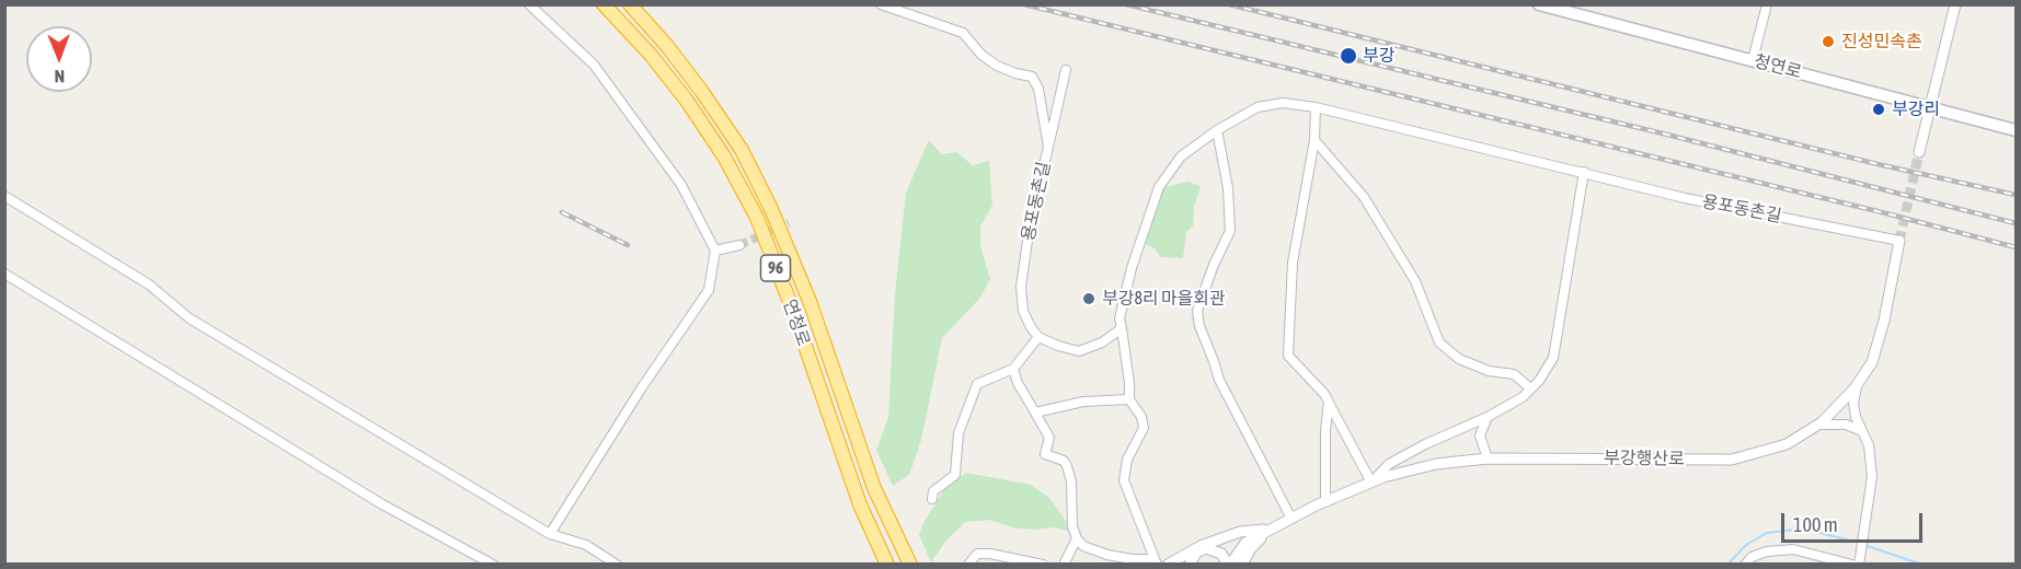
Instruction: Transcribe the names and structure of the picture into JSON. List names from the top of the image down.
{
  "streets": {
    "highway": ["96", "연청로"],
    "main road": ["청연로"],
    "street": ["용포동촌길", "부강행산로"]
  },
  "crossings": [
    ["용포동촌길", "부강행산로"]
  ],
  "places": [
    "진성민속촌",
    "부강",
    "부강리",
    "부강8리 마을회관"
  ],
  "scale_bar": "100 m",
  "north": "bottom"
}
